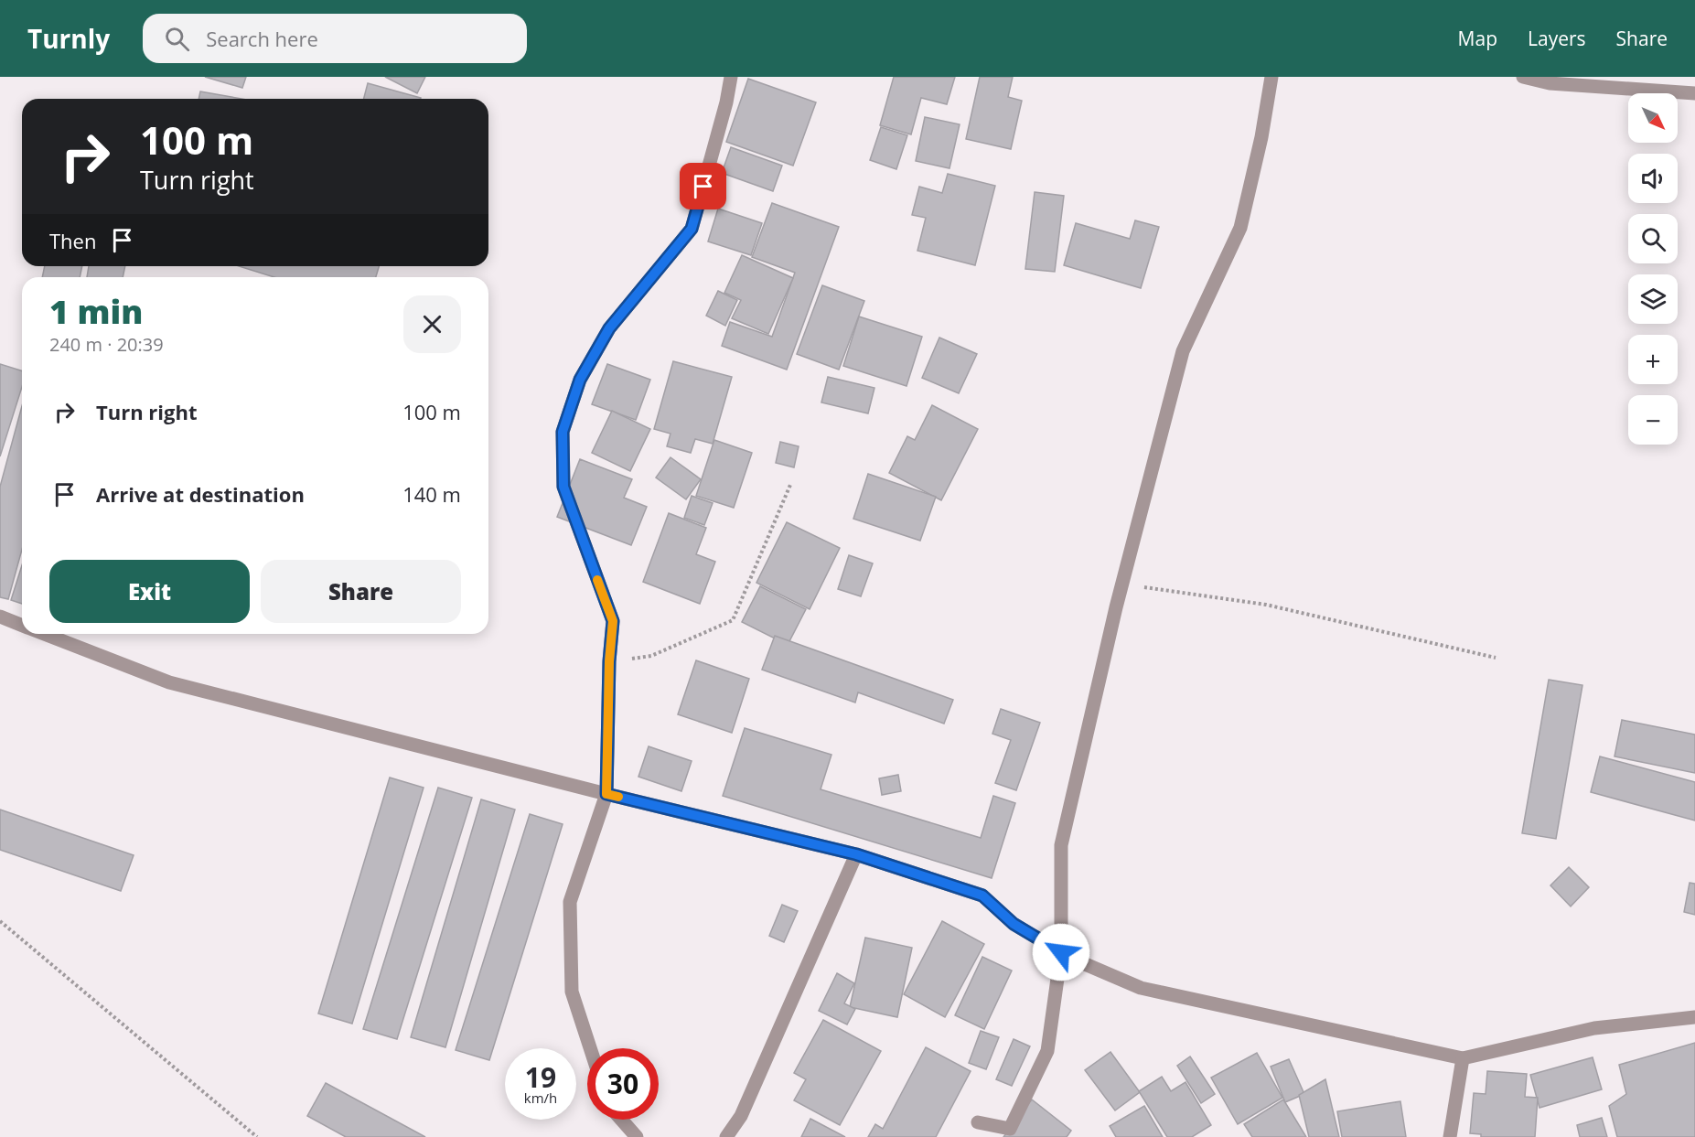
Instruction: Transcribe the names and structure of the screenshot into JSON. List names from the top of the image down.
{
  "north": "bottom right",
  "page": {
    "header": "Turnly",
    "search": "Search here",
    "nav": ["Map", "Layers", "Share"],
    "map_buttons": ["+", "−"],
    "turn": ["100 m", "Turn right"],
    "then": "Then",
    "heading": ["1 min", "240 m · 20:39"],
    "list": [
      {
        "name": "Turn right",
        "value": "100 m"
      },
      {
        "name": "Arrive at destination",
        "value": "140 m"
      }
    ],
    "buttons": ["Exit", "Share"],
    "speed": "19 km/h",
    "limit": "30"
  }
}
